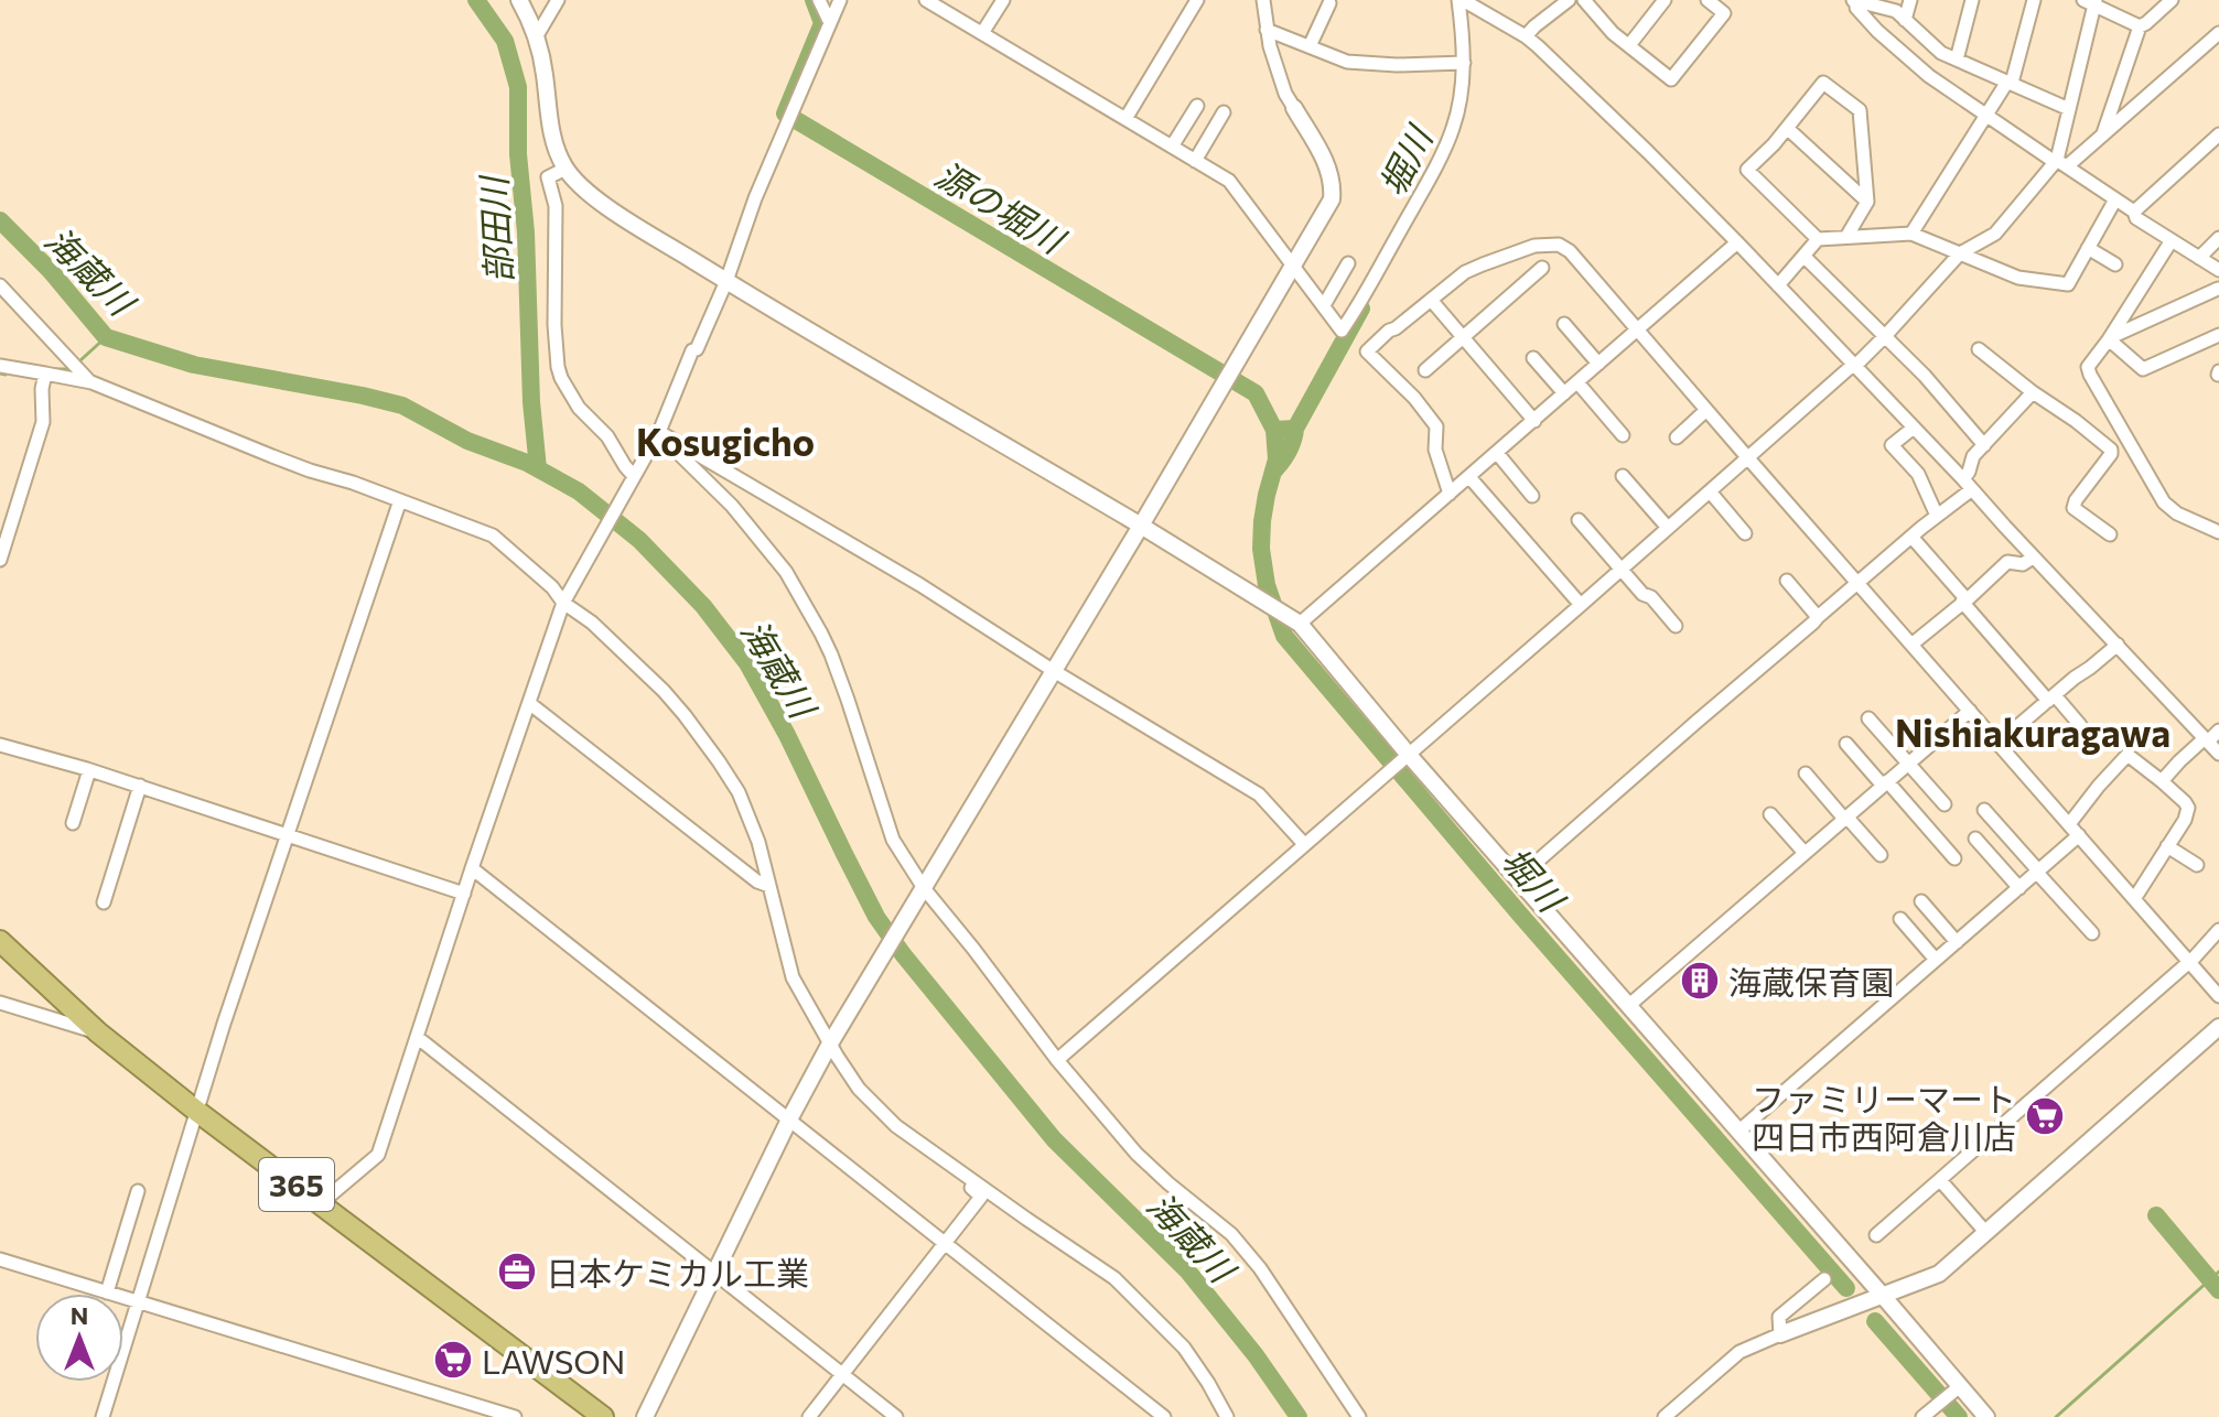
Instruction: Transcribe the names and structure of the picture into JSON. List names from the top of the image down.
{
  "streets": {
    "highway": ["365"]
  },
  "districts": ["Kosugicho", "Nishiakuragawa"],
  "water": [
    "堀川",
    "源の堀川",
    "部田川",
    "海蔵川"
  ],
  "places": {
    "building": ["海蔵保育園"],
    "supermarket": ["ファミリーマート 四日市西阿倉川店", "LAWSON"],
    "office": ["日本ケミカル工業"]
  },
  "north": "top"
}
